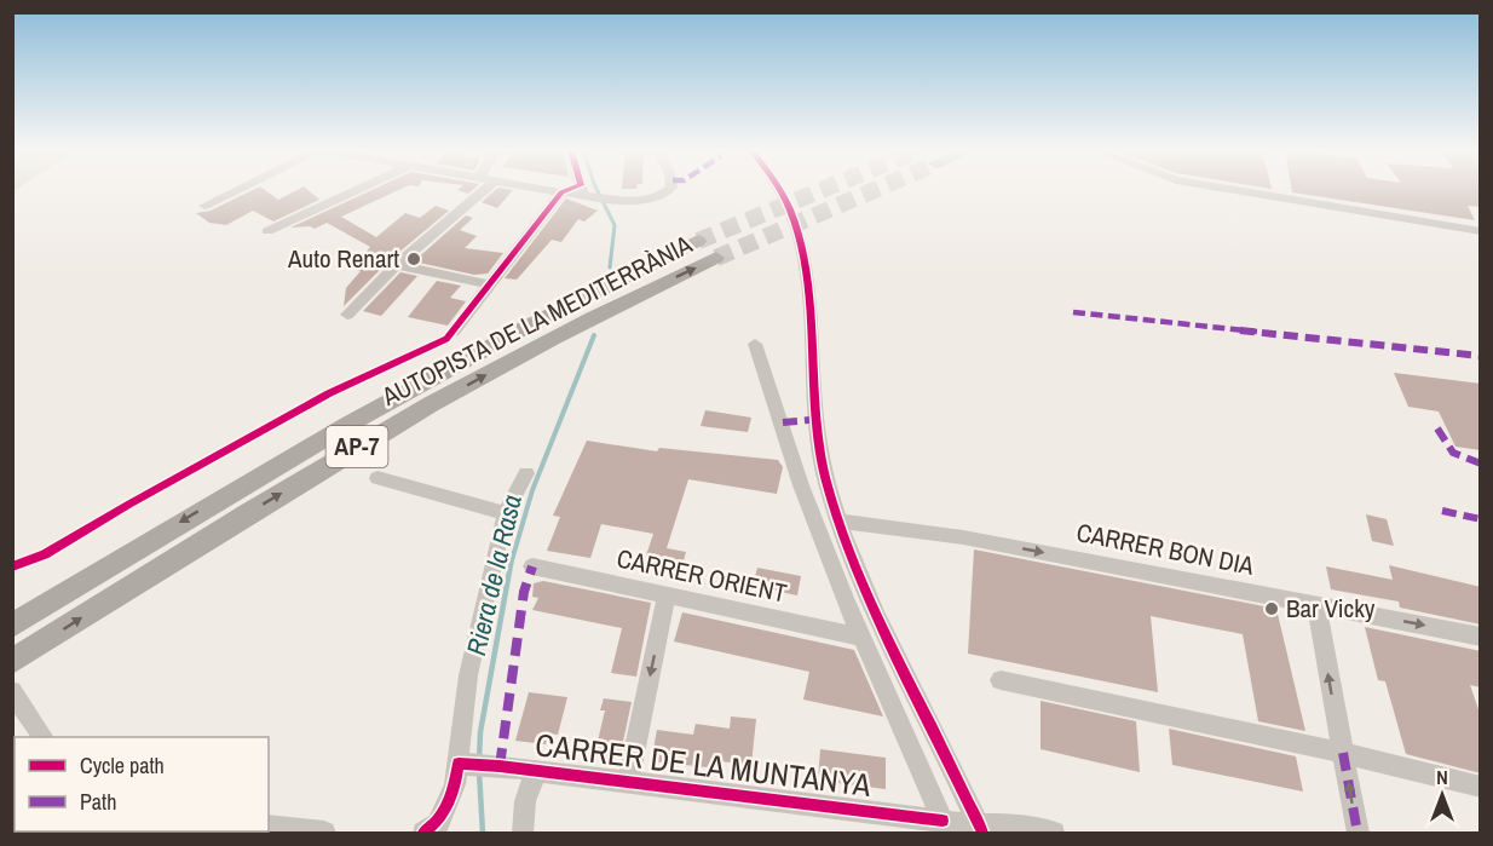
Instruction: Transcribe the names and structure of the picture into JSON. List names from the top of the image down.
{
  "streets": {
    "highway": ["AUTOPISTA DE LA MEDITERRÀNIA", "AP-7"],
    "street": ["CARRER BON DIA", "CARRER ORIENT", "CARRER DE LA MUNTANYA"]
  },
  "water": ["Riera de la Rasa"],
  "places": ["Auto Renart", "Bar Vicky"],
  "legend": ["Cycle path", "Path"],
  "north": "top"
}
